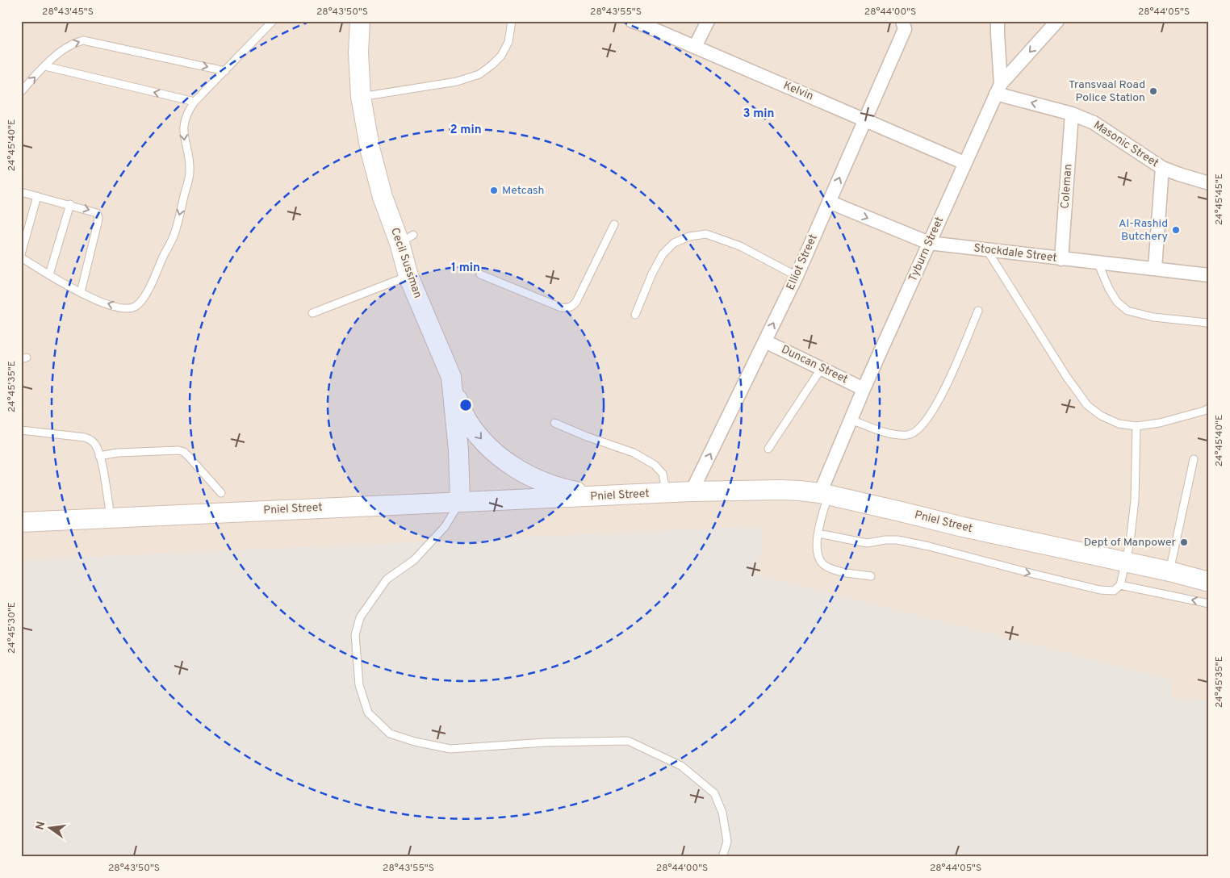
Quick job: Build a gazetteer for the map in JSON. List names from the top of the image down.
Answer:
{
  "streets": {
    "main road": ["Cecil Sussman", "Pniel Street"],
    "street": [
      "Kelvin",
      "Masonic Street",
      "Coleman",
      "Tyburn Street",
      "Stockdale Street",
      "Elliot Street",
      "Duncan Street"
    ]
  },
  "crossings": [
    ["Kelvin", "Tyburn Street"],
    ["Kelvin", "Elliot Street"],
    ["Masonic Street", "Coleman"],
    ["Masonic Street", "Tyburn Street"],
    ["Coleman", "Stockdale Street"],
    ["Tyburn Street", "Stockdale Street"],
    ["Tyburn Street", "Duncan Street"],
    ["Tyburn Street", "Pniel Street"],
    ["Stockdale Street", "Elliot Street"],
    ["Elliot Street", "Duncan Street"],
    ["Elliot Street", "Pniel Street"],
    ["Cecil Sussman", "Pniel Street"]
  ],
  "one_way": ["Elliot Street"],
  "places": [
    "Transvaal Road Police Station",
    "Metcash",
    "Al-Rashid Butchery",
    "Dept of Manpower"
  ],
  "north": "left",
  "coordinates": [
    "28°43'45\"S",
    "28°43'50\"S",
    "28°43'55\"S",
    "28°44'00\"S",
    "28°44'05\"S",
    "24°45'40\"E",
    "24°45'45\"E",
    "24°45'35\"E",
    "24°45'30\"E"
  ],
  "rings": ["3 min", "2 min", "1 min"]
}
